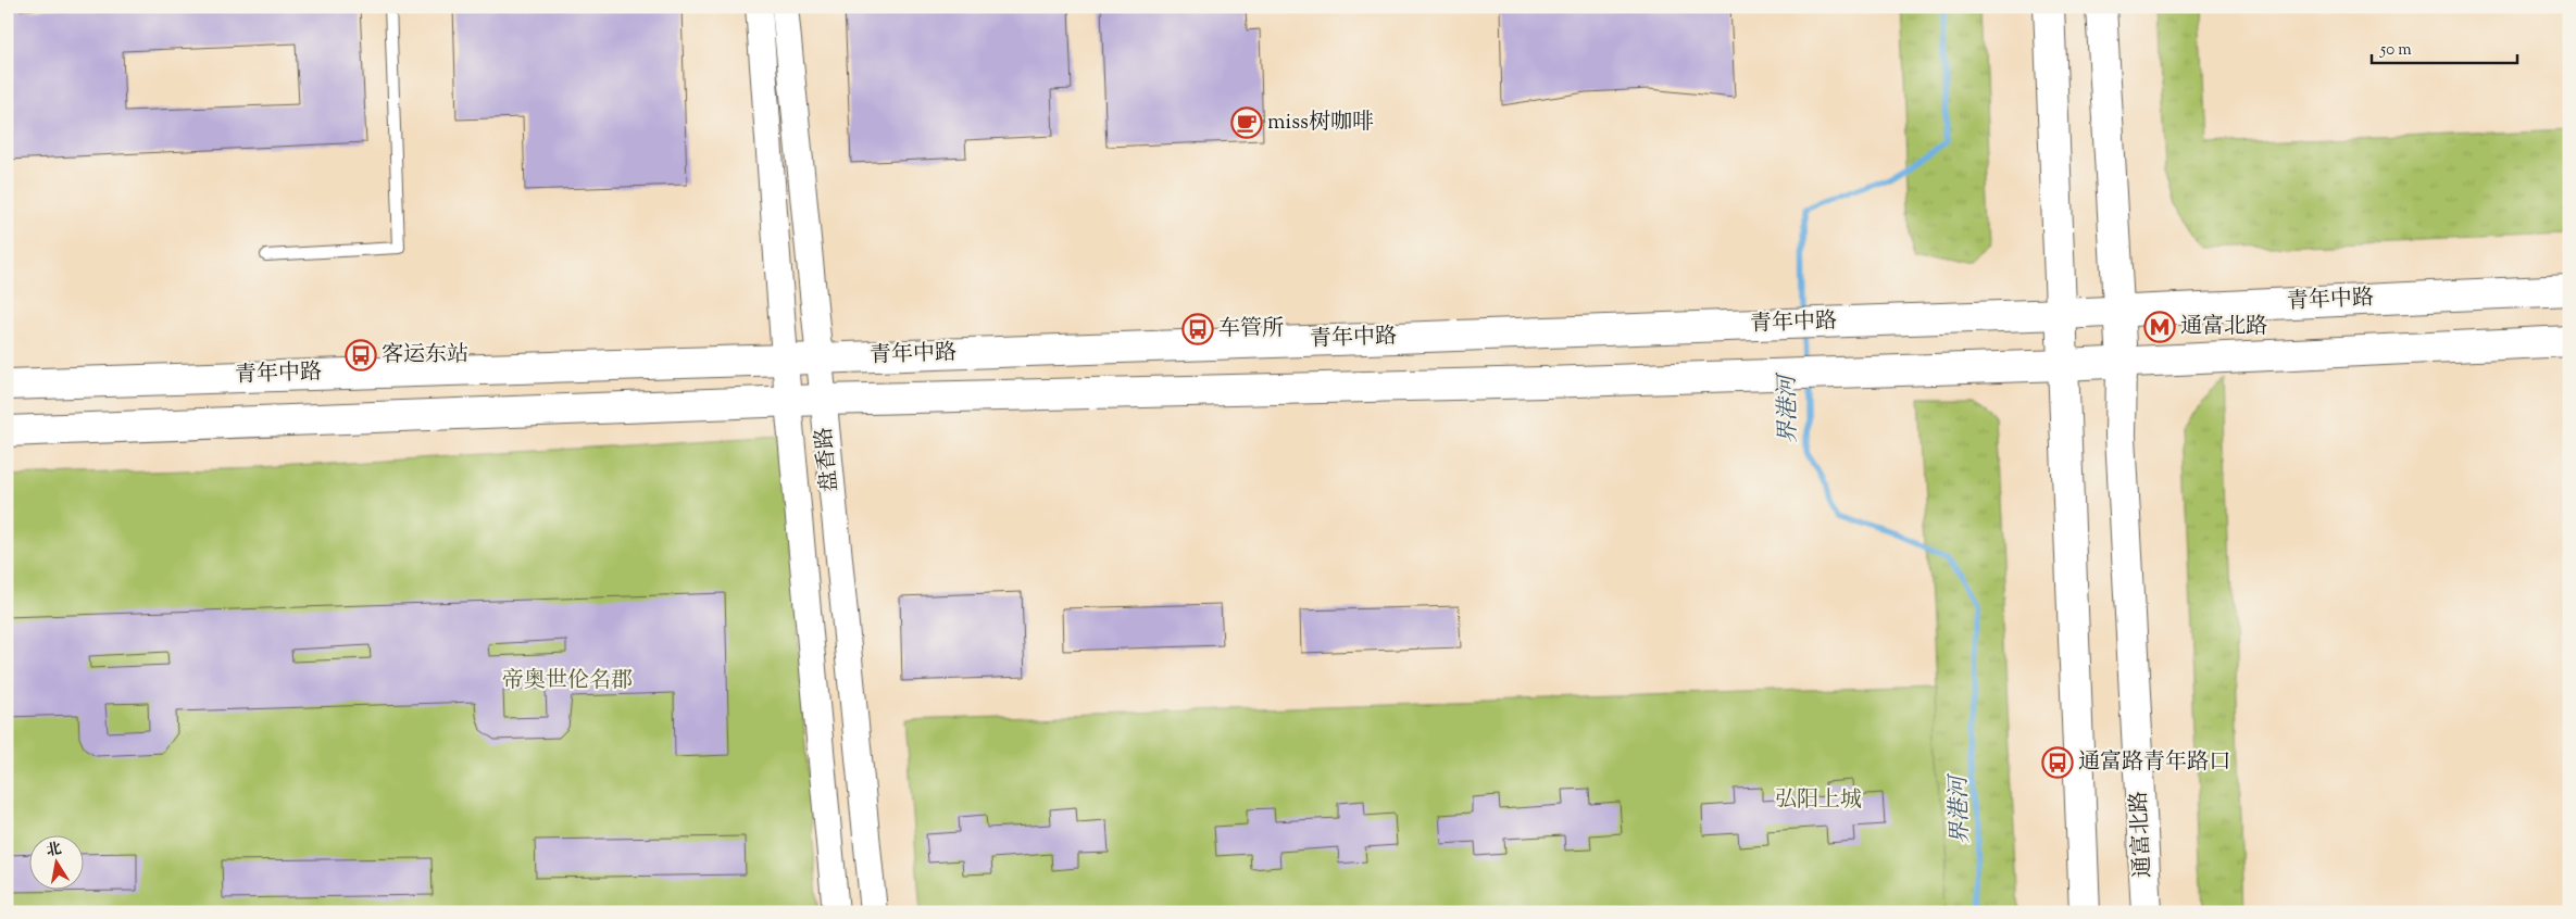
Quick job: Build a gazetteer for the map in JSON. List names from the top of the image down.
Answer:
{
  "streets": {
    "main road": ["青年中路", "通富北路"],
    "street": ["盘香路"]
  },
  "crossings": [
    ["青年中路", "盘香路"],
    ["青年中路", "通富北路"]
  ],
  "water": ["界港河"],
  "parks": ["帝奥世伦名郡", "弘阳上城"],
  "places": {
    "cafe": ["miss树咖啡"],
    "metro station": ["通富北路"],
    "bus stop": ["车管所", "客运东站", "通富路青年路口"]
  },
  "scale_bar": "50 m",
  "north": "top"
}
